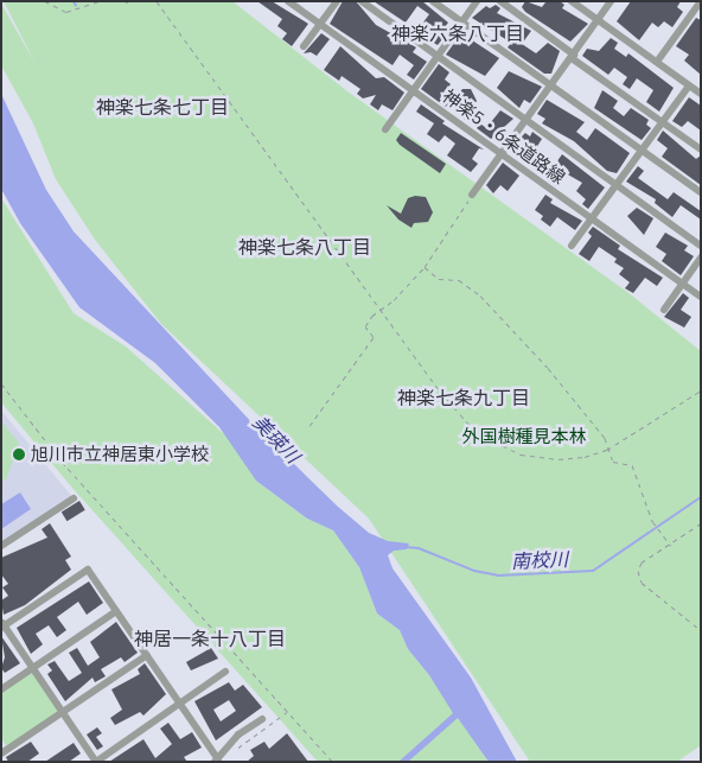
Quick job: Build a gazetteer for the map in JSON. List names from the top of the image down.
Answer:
{
  "streets": {
    "street": ["神楽5・6条道路線"]
  },
  "districts": [
    "神楽六条八丁目",
    "神楽七条七丁目",
    "神楽七条八丁目",
    "神楽七条九丁目",
    "神居一条十八丁目"
  ],
  "water": ["美瑛川", "南校川"],
  "parks": ["外国樹種見本林"],
  "places": ["旭川市立神居東小学校"]
}
